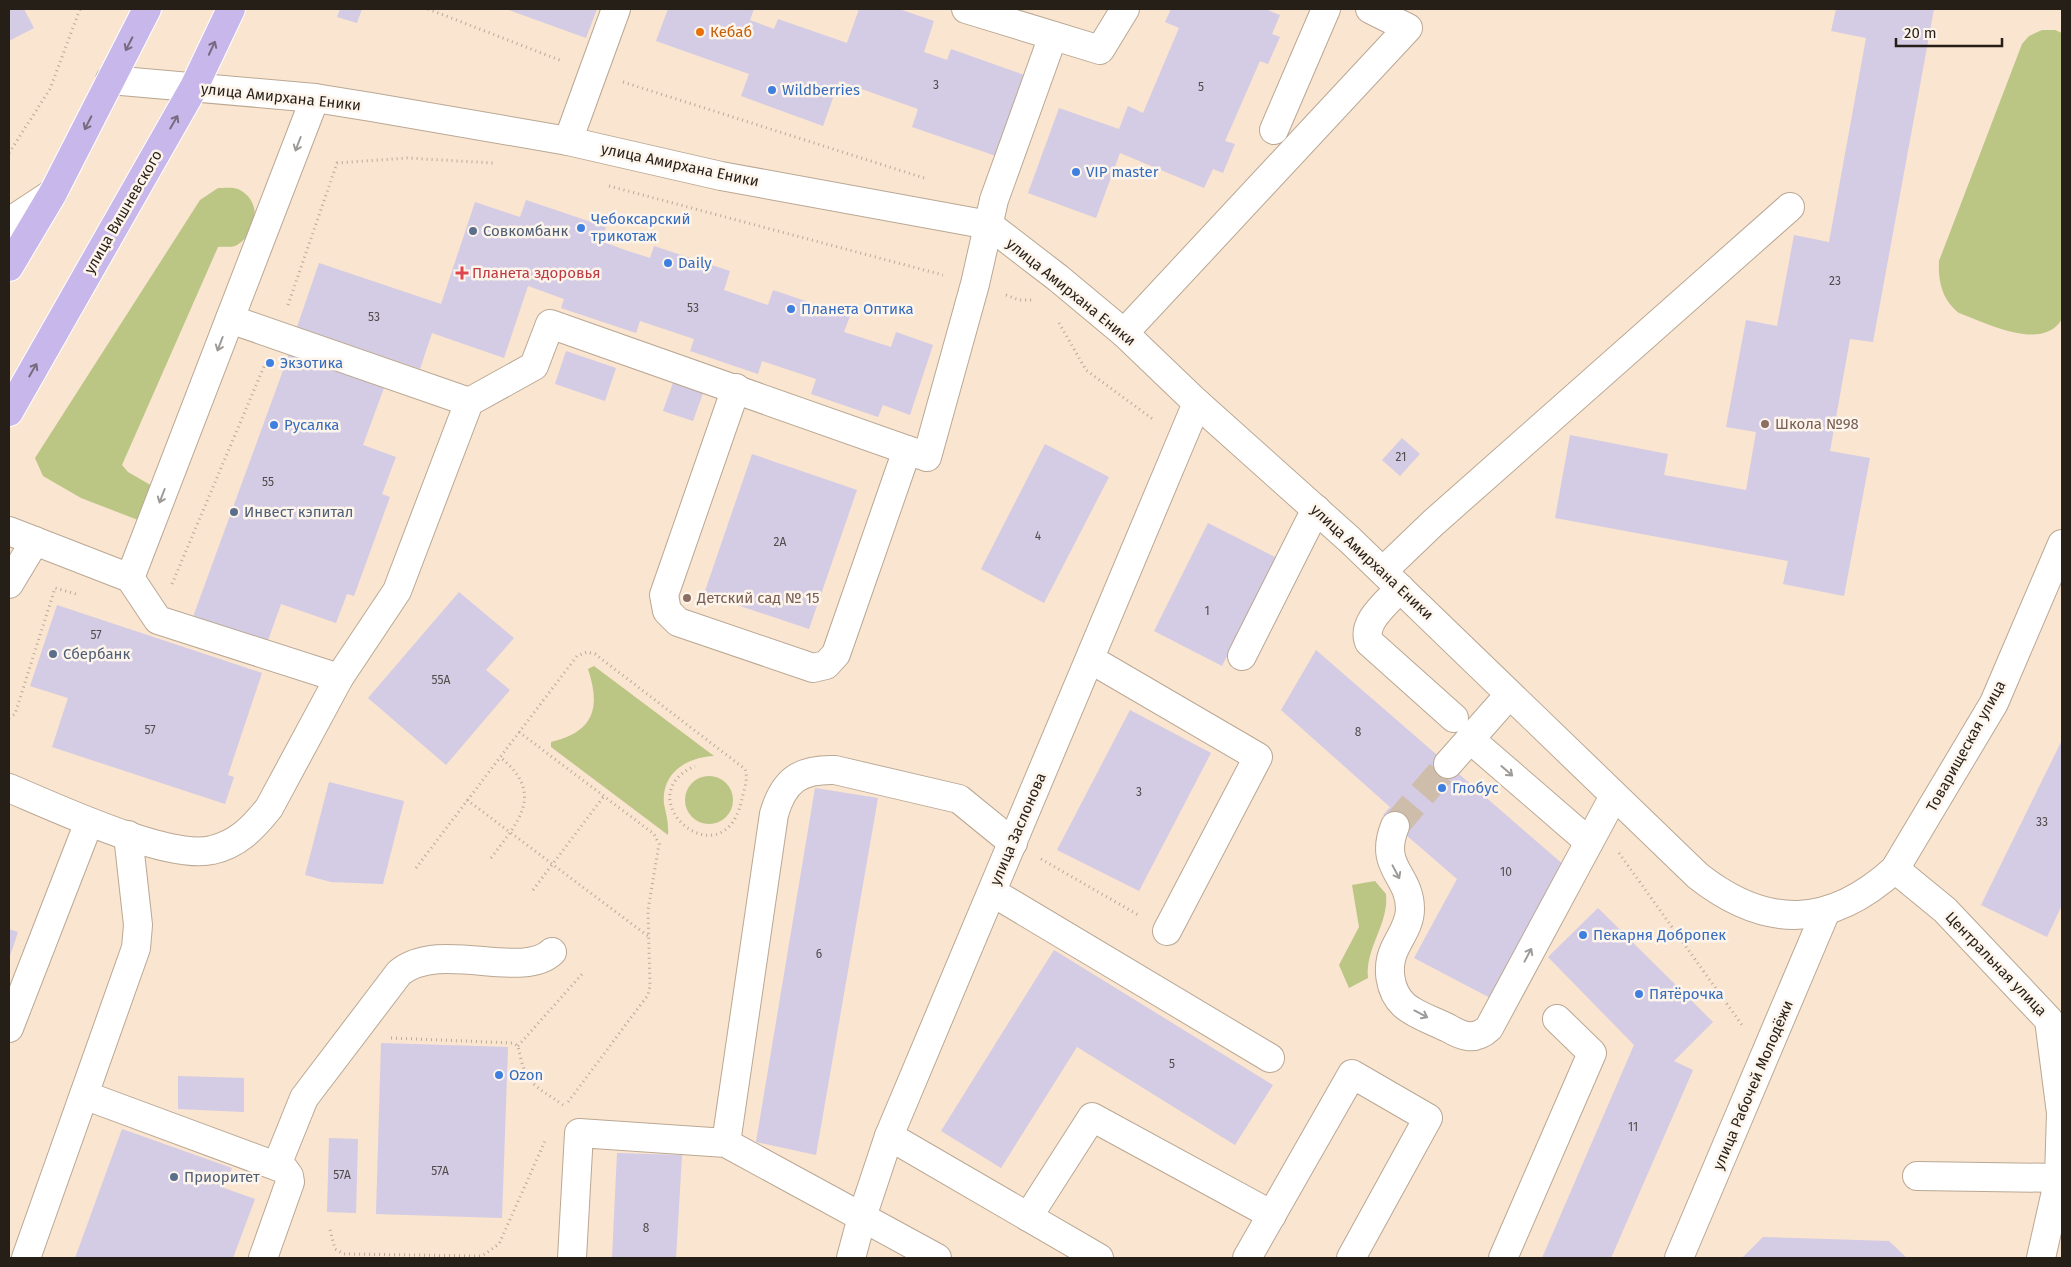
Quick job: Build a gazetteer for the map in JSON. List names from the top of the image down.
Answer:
{
  "streets": {
    "main road": ["улица Вишневского"],
    "street": [
      "улица Амирхана Еники",
      "Товарищеская улица",
      "улица Заслонова",
      "Центральная улица",
      "улица Рабочей Молодёжи"
    ]
  },
  "crossings": [
    ["улица Амирхана Еники", "улица Вишневского"],
    ["улица Амирхана Еники", "Товарищеская улица"],
    ["улица Амирхана Еники", "улица Заслонова"],
    ["улица Амирхана Еники", "улица Рабочей Молодёжи"],
    ["Товарищеская улица", "Центральная улица"],
    ["Товарищеская улица", "улица Рабочей Молодёжи"]
  ],
  "places": {
    "other": [
      "Кебаб",
      "Wildberries",
      "VIP master",
      "Чебоксарский трикотаж",
      "Совкомбанк",
      "Daily",
      "Планета Оптика",
      "Экзотика",
      "Школа №98",
      "Русалка",
      "Инвест кэпитал",
      "Детский сад № 15",
      "Сбербанк",
      "Глобус",
      "Пекарня Добропек",
      "Пятёрочка",
      "Ozon",
      "Приоритет"
    ],
    "health": ["Планета здоровья"]
  },
  "house_numbers": [
    "3",
    "5",
    "23",
    "53",
    "53",
    "21",
    "55",
    "4",
    "2А",
    "1",
    "57",
    "55А",
    "57",
    "8",
    "3",
    "33",
    "10",
    "6",
    "5",
    "11",
    "57А",
    "57А",
    "8"
  ],
  "scale_bar": "20 m"
}
